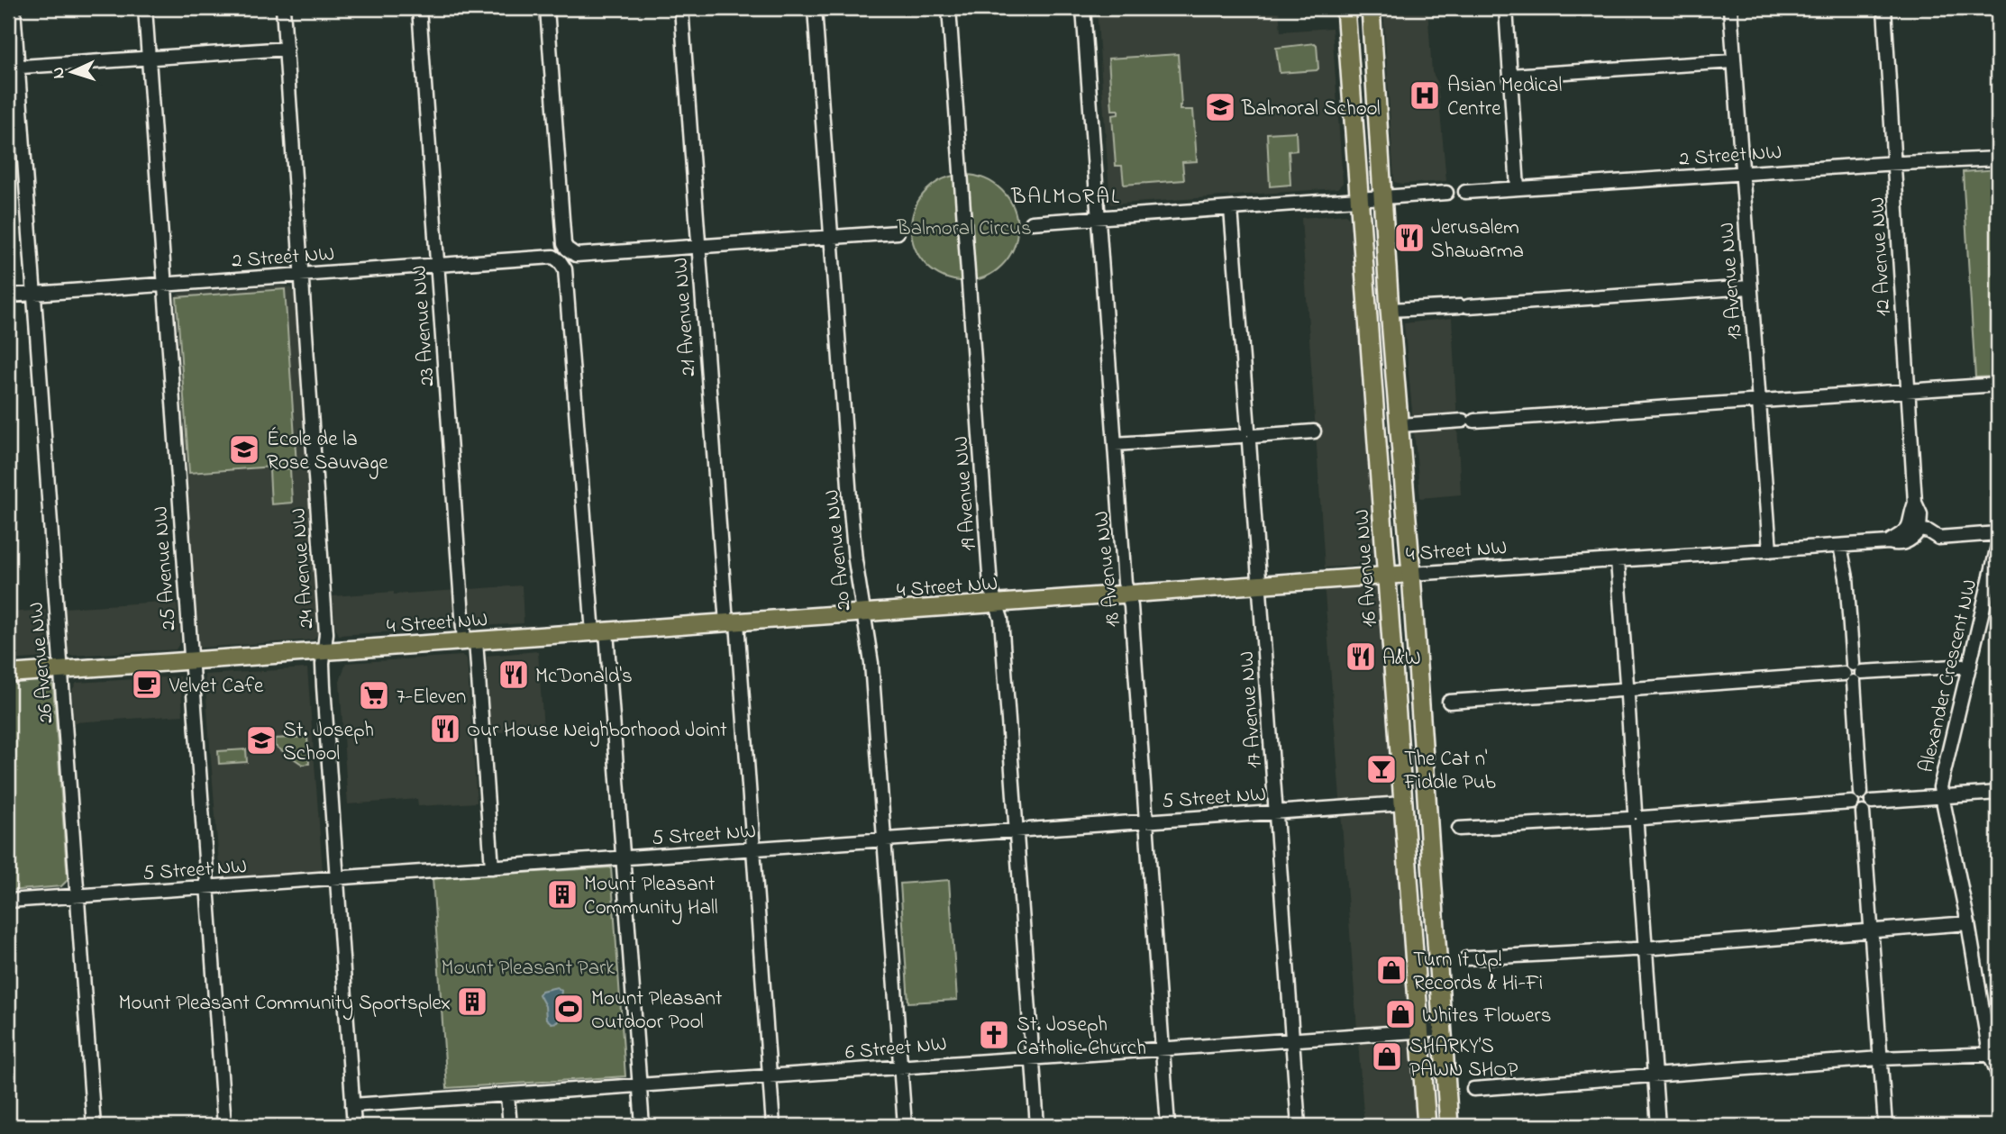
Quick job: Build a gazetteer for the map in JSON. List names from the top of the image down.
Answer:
{
  "streets": {
    "highway": ["16 Avenue NW"],
    "main road": ["4 Street NW"],
    "street": [
      "2 Street NW",
      "12 Avenue NW",
      "13 Avenue NW",
      "21 Avenue NW",
      "23 Avenue NW",
      "19 Avenue NW",
      "20 Avenue NW",
      "25 Avenue NW",
      "24 Avenue NW",
      "18 Avenue NW",
      "26 Avenue NW",
      "Alexander Crescent NW",
      "17 Avenue NW",
      "5 Street NW",
      "6 Street NW"
    ]
  },
  "crossings": [
    ["2 Street NW", "12 Avenue NW"],
    ["2 Street NW", "13 Avenue NW"],
    ["2 Street NW", "21 Avenue NW"],
    ["2 Street NW", "23 Avenue NW"],
    ["2 Street NW", "20 Avenue NW"],
    ["2 Street NW", "25 Avenue NW"],
    ["2 Street NW", "24 Avenue NW"],
    ["2 Street NW", "26 Avenue NW"],
    ["12 Avenue NW", "4 Street NW"],
    ["13 Avenue NW", "4 Street NW"],
    ["21 Avenue NW", "4 Street NW"],
    ["21 Avenue NW", "5 Street NW"],
    ["21 Avenue NW", "6 Street NW"],
    ["23 Avenue NW", "4 Street NW"],
    ["23 Avenue NW", "5 Street NW"],
    ["19 Avenue NW", "4 Street NW"],
    ["19 Avenue NW", "5 Street NW"],
    ["19 Avenue NW", "6 Street NW"],
    ["4 Street NW", "20 Avenue NW"],
    ["4 Street NW", "25 Avenue NW"],
    ["4 Street NW", "24 Avenue NW"],
    ["4 Street NW", "16 Avenue NW"],
    ["4 Street NW", "18 Avenue NW"],
    ["4 Street NW", "26 Avenue NW"],
    ["4 Street NW", "17 Avenue NW"],
    ["20 Avenue NW", "5 Street NW"],
    ["20 Avenue NW", "6 Street NW"],
    ["25 Avenue NW", "5 Street NW"],
    ["24 Avenue NW", "5 Street NW"],
    ["24 Avenue NW", "6 Street NW"],
    ["16 Avenue NW", "5 Street NW"],
    ["16 Avenue NW", "6 Street NW"],
    ["18 Avenue NW", "5 Street NW"],
    ["18 Avenue NW", "6 Street NW"],
    ["26 Avenue NW", "5 Street NW"],
    ["17 Avenue NW", "5 Street NW"],
    ["17 Avenue NW", "6 Street NW"]
  ],
  "districts": ["BALMORAL"],
  "parks": ["Balmoral Circus", "Mount Pleasant Park"],
  "places": {
    "hospital": ["Asian Medical Centre"],
    "school or university": ["Balmoral School", "École de la Rose Sauvage", "St. Joseph School"],
    "restaurant": [
      "Jerusalem Shawarma",
      "A&W",
      "McDonald's",
      "Our House Neighborhood Joint"
    ],
    "cafe": ["Velvet Cafe"],
    "supermarket": ["7-Eleven"],
    "bar": ["The Cat n' Fiddle Pub"],
    "building": ["Mount Pleasant Community Hall", "Mount Pleasant Community Sportsplex"],
    "shop": ["Turn It Up! Records & Hi-Fi", "Whites Flowers", "SHARKY’S PAWN SHOP"],
    "sports": ["Mount Pleasant Outdoor Pool"],
    "church": ["St. Joseph Catholic Church"]
  },
  "north": "left"
}
